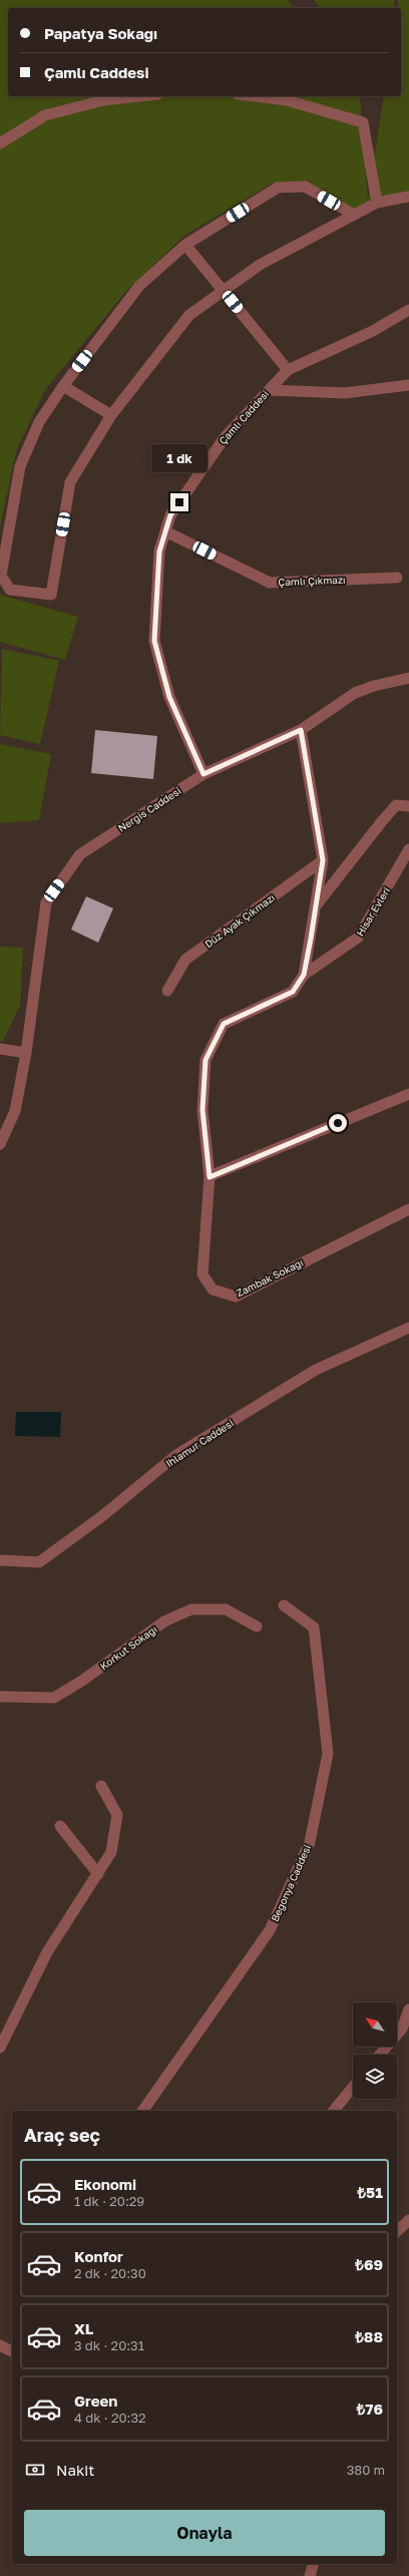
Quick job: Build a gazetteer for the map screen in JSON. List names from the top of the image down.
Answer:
{
  "streets": {
    "street": [
      "Çamlı Caddesi",
      "Çamlı Çıkmazı",
      "Nergis Caddesi",
      "Hisar Evleri",
      "Düz Ayak Çıkmazı",
      "Zambak Sokağı",
      "Ihlamur Caddesi",
      "Korkut Sokağı",
      "Begonya Caddesi"
    ]
  },
  "crossings": [
    ["Çamlı Caddesi", "Çamlı Çıkmazı"],
    ["Çamlı Caddesi", "Nergis Caddesi"],
    ["Hisar Evleri", "Zambak Sokağı"]
  ],
  "north": "top left",
  "page": {
    "banner": ["Papatya Sokağı", "Çamlı Caddesi"],
    "bubble": "1 dk",
    "heading": "Araç seç",
    "list": [
      {
        "name": "Ekonomi",
        "note": "1 dk · 20:29",
        "value": "₺51"
      },
      {
        "name": "Konfor",
        "note": "2 dk · 20:30",
        "value": "₺69"
      },
      {
        "name": "XL",
        "note": "3 dk · 20:31",
        "value": "₺88"
      },
      {
        "name": "Green",
        "note": "4 dk · 20:32",
        "value": "₺76"
      }
    ],
    "pay": ["Nakit", "380 m"],
    "buttons": "Onayla"
  }
}
